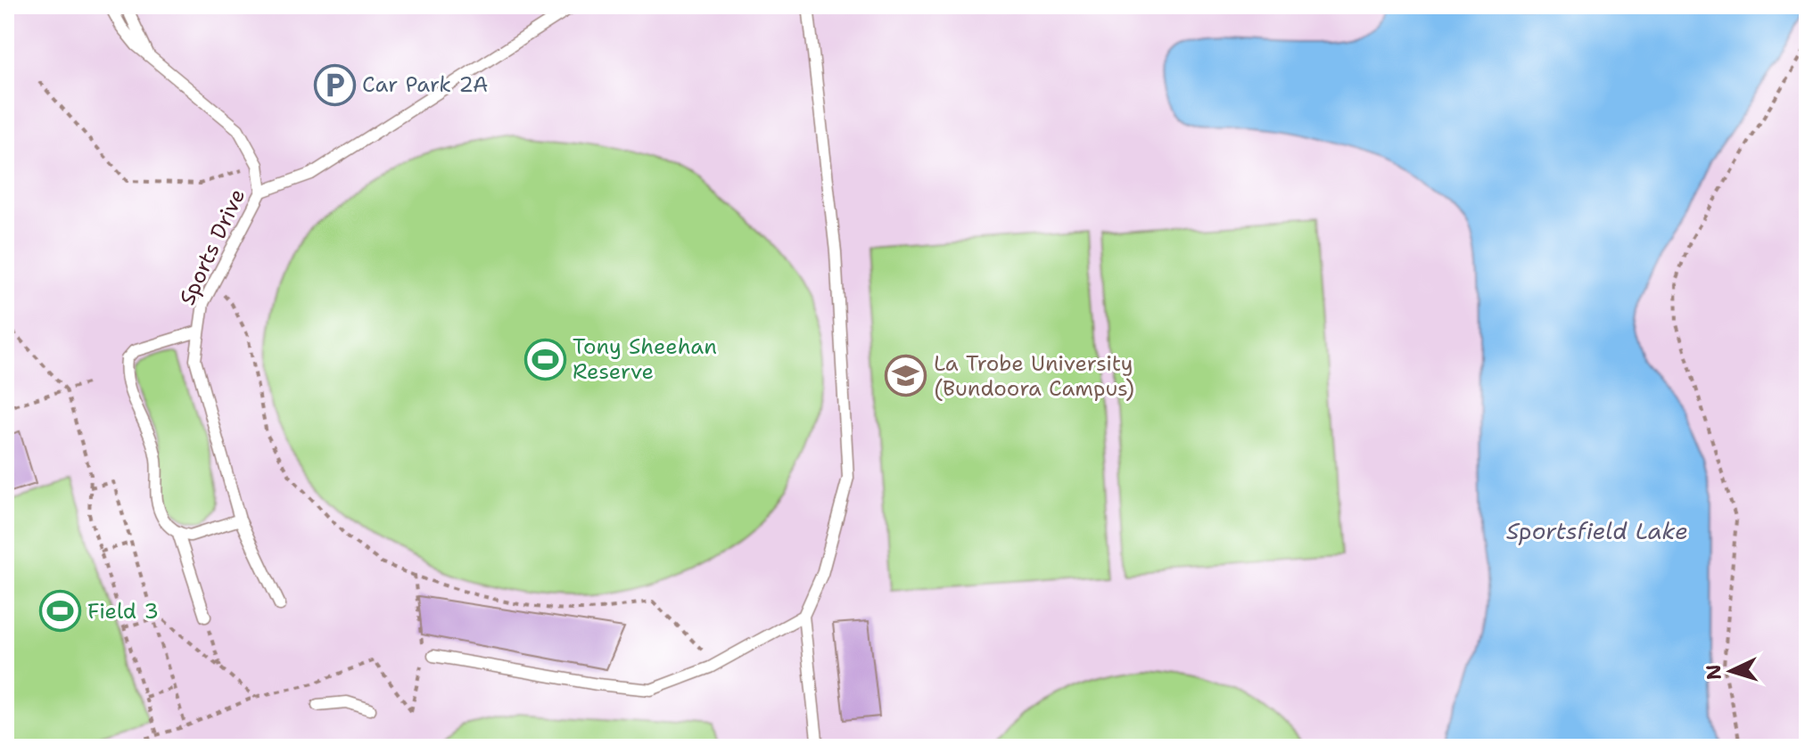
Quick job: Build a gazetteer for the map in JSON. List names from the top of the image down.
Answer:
{
  "streets": {
    "lane": ["Sports Drive"]
  },
  "water": ["Sportsfield Lake"],
  "places": {
    "parking": ["Car Park 2A"],
    "sports": ["Tony Sheehan Reserve", "Field 3"],
    "school or university": ["La Trobe University (Bundoora Campus)"]
  },
  "north": "left"
}
